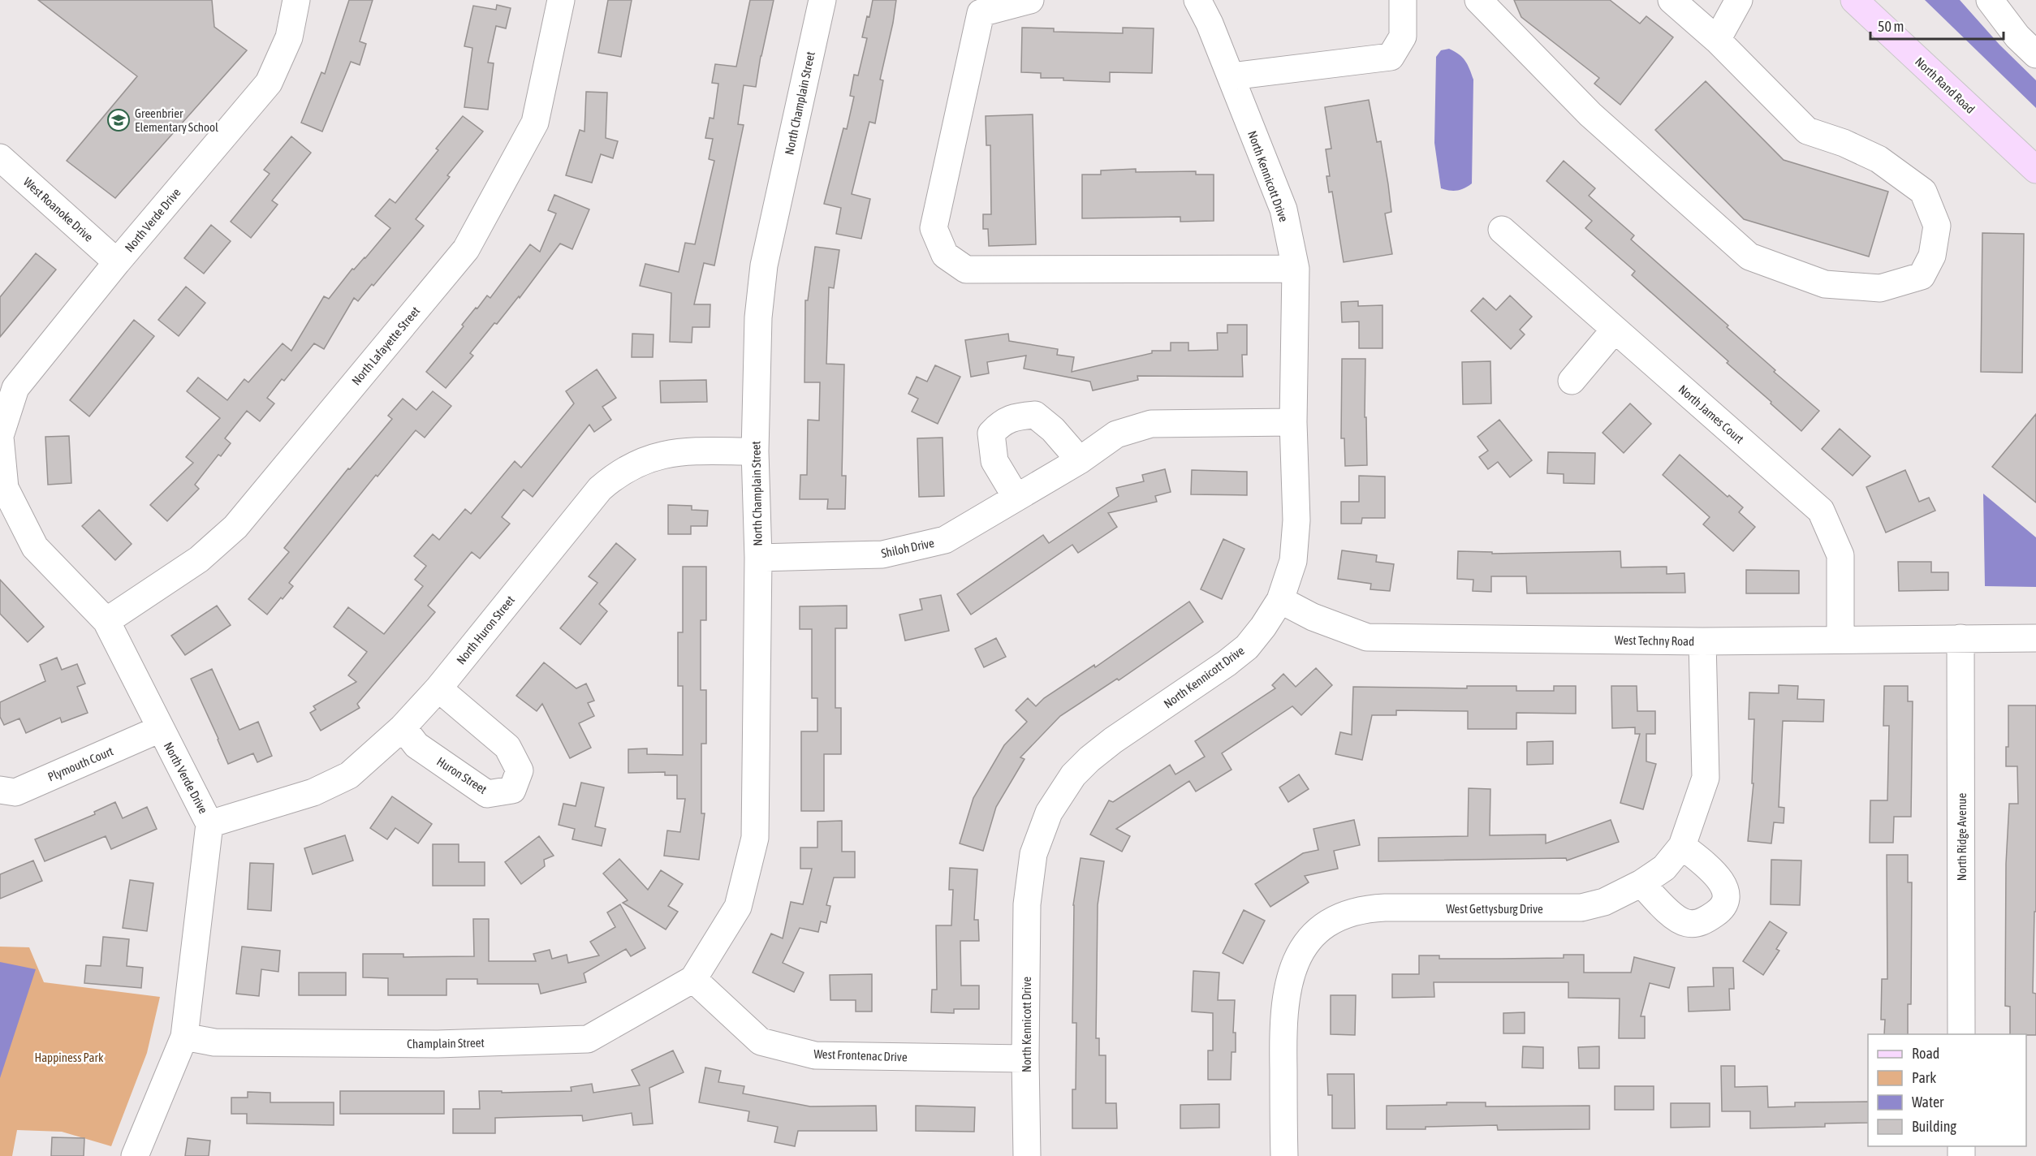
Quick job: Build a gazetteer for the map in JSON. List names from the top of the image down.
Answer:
{
  "streets": {
    "main road": ["North Rand Road"],
    "street": [
      "North Champlain Street",
      "North Kennicott Drive",
      "West Roanoke Drive",
      "North Verde Drive",
      "North Lafayette Street",
      "North James Court",
      "Shiloh Drive",
      "North Huron Street",
      "West Techny Road",
      "Plymouth Court",
      "Huron Street",
      "North Ridge Avenue",
      "West Gettysburg Drive",
      "Champlain Street",
      "West Frontenac Drive"
    ]
  },
  "crossings": [
    ["North Champlain Street", "Shiloh Drive"],
    ["North Champlain Street", "North Huron Street"],
    ["North Champlain Street", "Champlain Street"],
    ["North Champlain Street", "West Frontenac Drive"],
    ["North Kennicott Drive", "Shiloh Drive"],
    ["North Kennicott Drive", "West Techny Road"],
    ["North Kennicott Drive", "West Frontenac Drive"],
    ["West Roanoke Drive", "North Verde Drive"],
    ["North Verde Drive", "North Lafayette Street"],
    ["North Verde Drive", "North Huron Street"],
    ["North Verde Drive", "Plymouth Court"],
    ["North Verde Drive", "Champlain Street"],
    ["North James Court", "West Techny Road"],
    ["North Huron Street", "Huron Street"],
    ["West Techny Road", "North Ridge Avenue"],
    ["West Techny Road", "West Gettysburg Drive"],
    ["Champlain Street", "West Frontenac Drive"]
  ],
  "parks": ["Happiness Park"],
  "places": {
    "school or university": ["Greenbrier Elementary School"]
  },
  "legend": [
    "Road",
    "Park",
    "Water",
    "Building"
  ],
  "scale_bar": "50 m"
}
